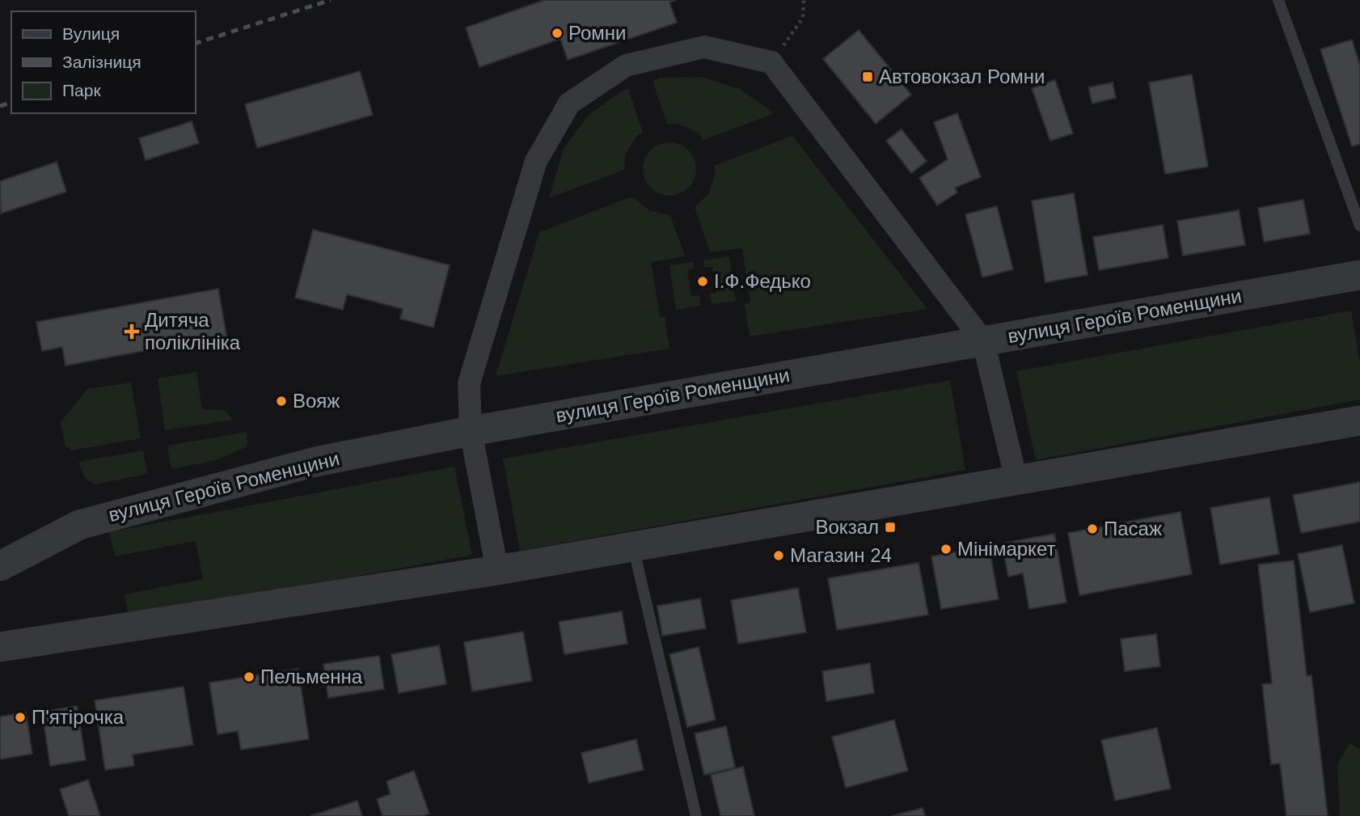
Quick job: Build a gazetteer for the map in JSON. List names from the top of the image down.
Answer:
{
  "streets": {
    "street": ["вулиця Героїв Роменщини"]
  },
  "places": {
    "other": [
      "Ромни",
      "І.Ф.Федько",
      "Вояж",
      "Пасаж",
      "Мінімаркет",
      "Магазин 24",
      "Пельменна",
      "П'ятірочка"
    ],
    "transit": ["Автовокзал Ромни", "Вокзал"],
    "health": ["Дитяча поліклініка"]
  },
  "legend": ["Вулиця", "Залізниця", "Парк"]
}
